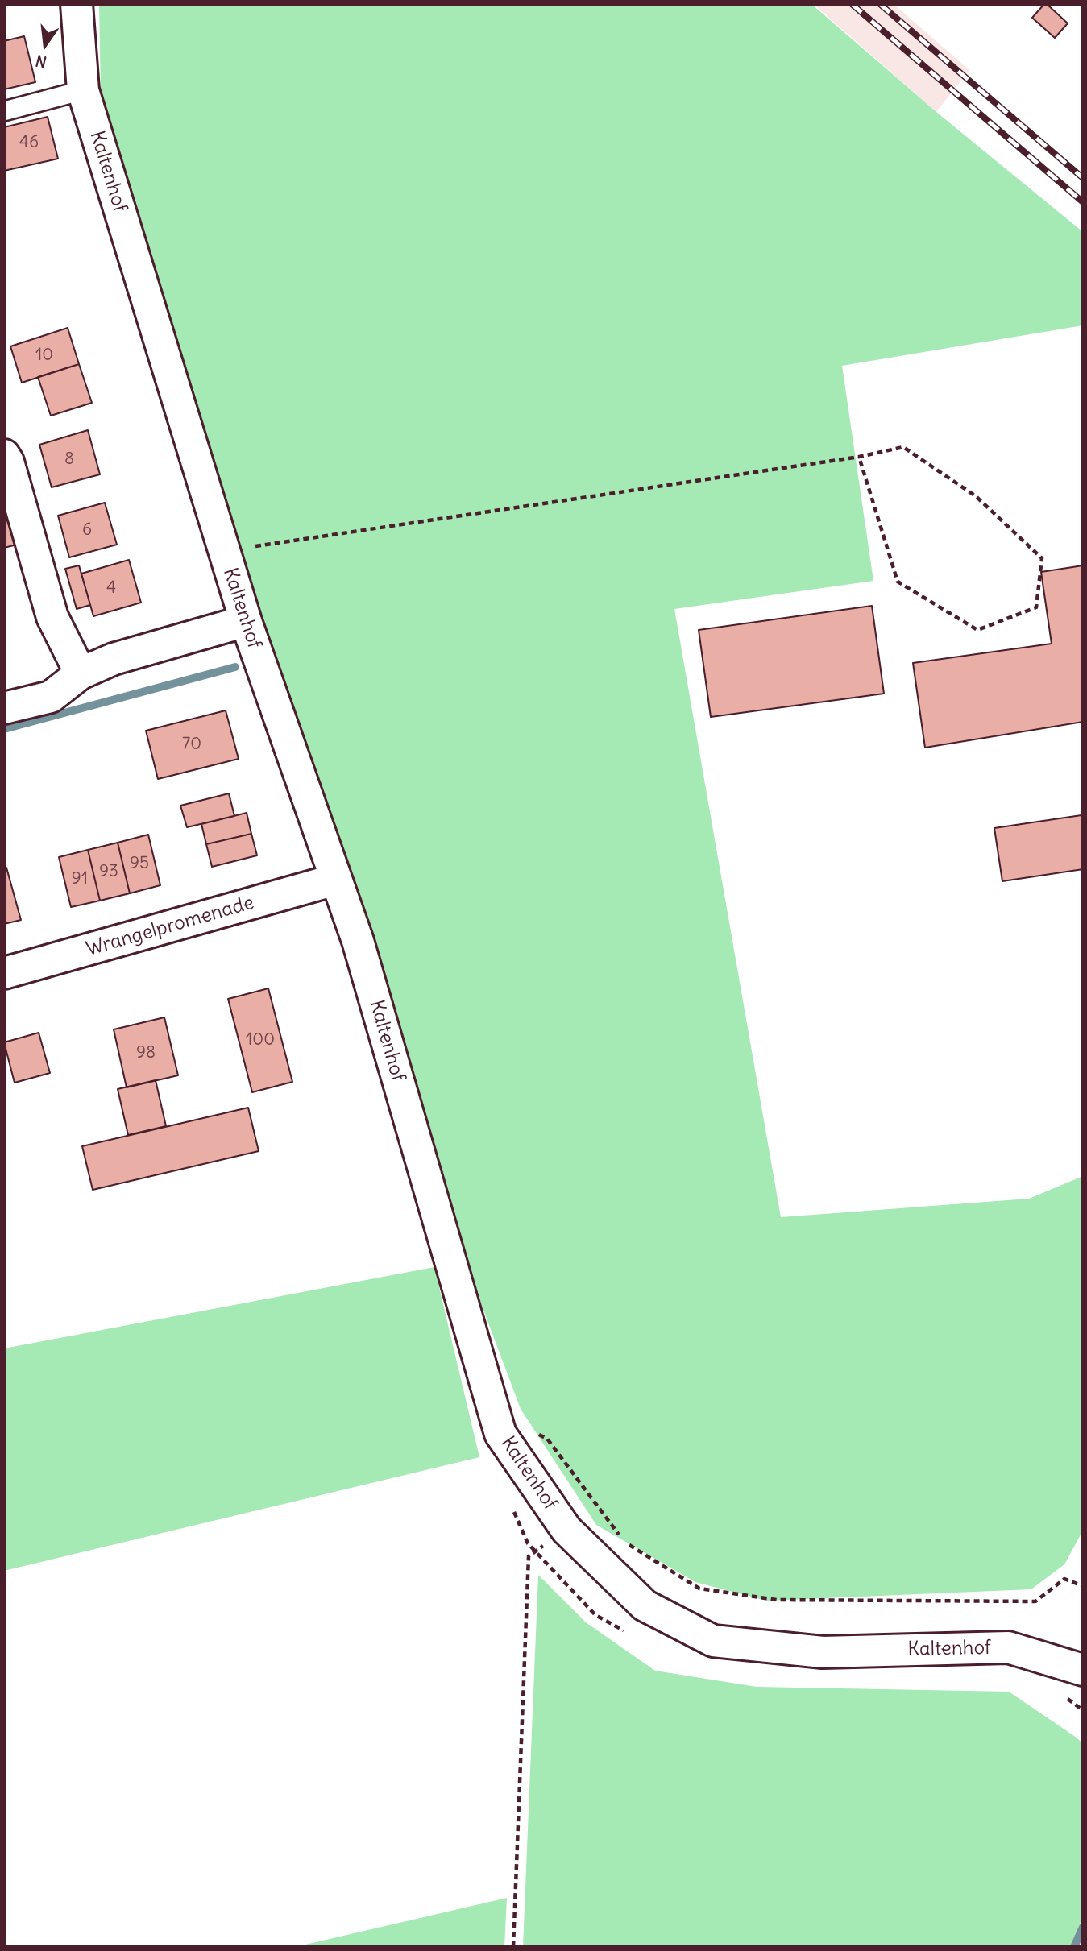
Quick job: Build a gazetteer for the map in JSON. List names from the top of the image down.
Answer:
{
  "streets": {
    "street": ["Kaltenhof", "Wrangelpromenade"]
  },
  "crossings": [
    ["Kaltenhof", "Wrangelpromenade"]
  ],
  "house_numbers": [
    "46",
    "10",
    "8",
    "6",
    "4",
    "70",
    "95",
    "93",
    "91",
    "100",
    "98"
  ],
  "north": "bottom"
}
